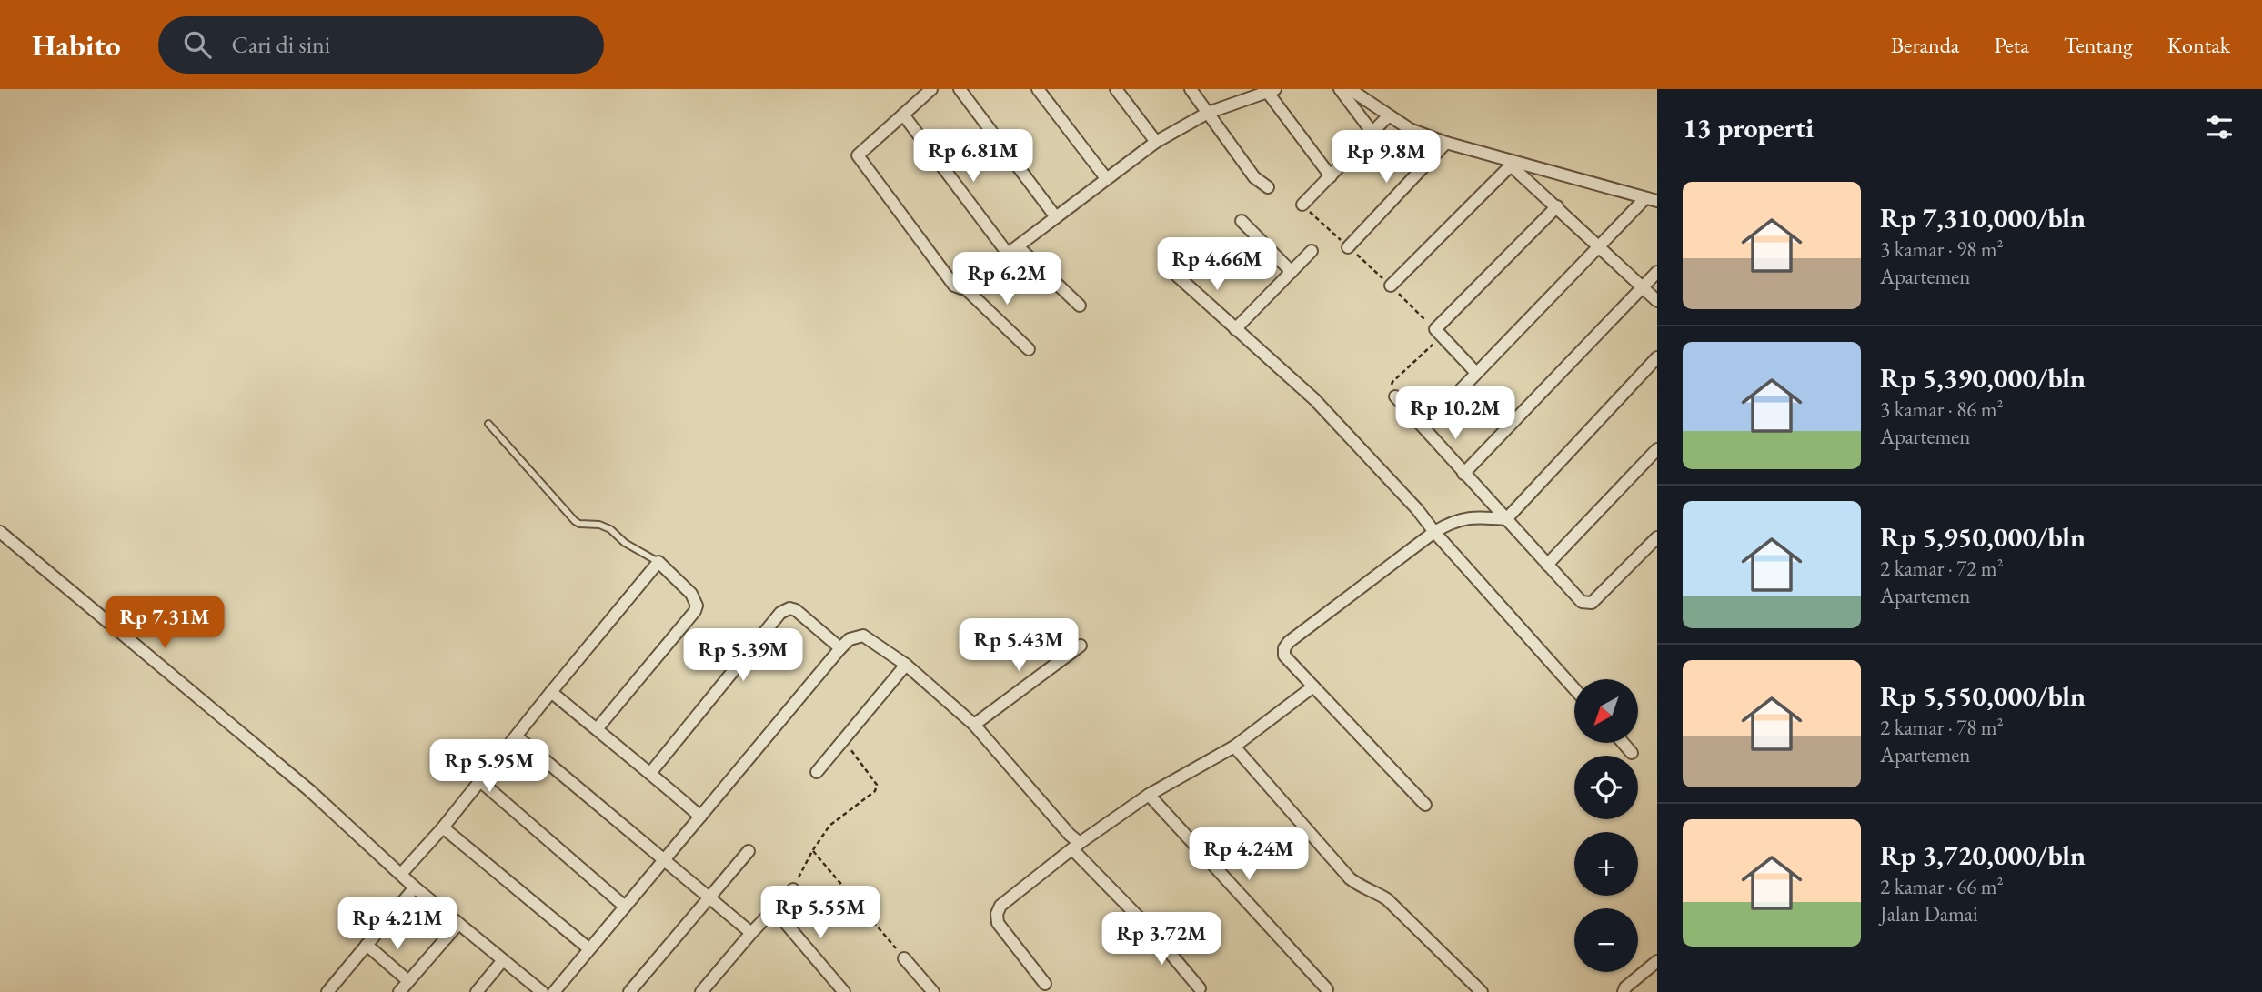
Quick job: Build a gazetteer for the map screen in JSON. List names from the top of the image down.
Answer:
{
  "north": "bottom left",
  "page": {
    "header": "Habito",
    "search": "Cari di sini",
    "nav": [
      "Beranda",
      "Peta",
      "Tentang",
      "Kontak"
    ],
    "heading": "13 properti",
    "price": [
      "Rp 6.81M",
      "Rp 9.8M",
      "Rp 4.66M",
      "Rp 6.2M",
      "Rp 10.2M",
      "Rp 7.31M",
      "Rp 5.43M",
      "Rp 5.39M",
      "Rp 5.95M",
      "Rp 4.24M",
      "Rp 5.55M",
      "Rp 4.21M",
      "Rp 3.72M"
    ],
    "list": [
      {
        "name": "Rp 7,310,000/bln",
        "note": "3 kamar · 98 m² · Apartemen"
      },
      {
        "name": "Rp 5,390,000/bln",
        "note": "3 kamar · 86 m² · Apartemen"
      },
      {
        "name": "Rp 5,950,000/bln",
        "note": "2 kamar · 72 m² · Apartemen"
      },
      {
        "name": "Rp 5,550,000/bln",
        "note": "2 kamar · 78 m² · Apartemen"
      },
      {
        "name": "Rp 3,720,000/bln",
        "note": "2 kamar · 66 m² · Jalan Damai"
      }
    ],
    "map_buttons": ["+", "−"]
  }
}
